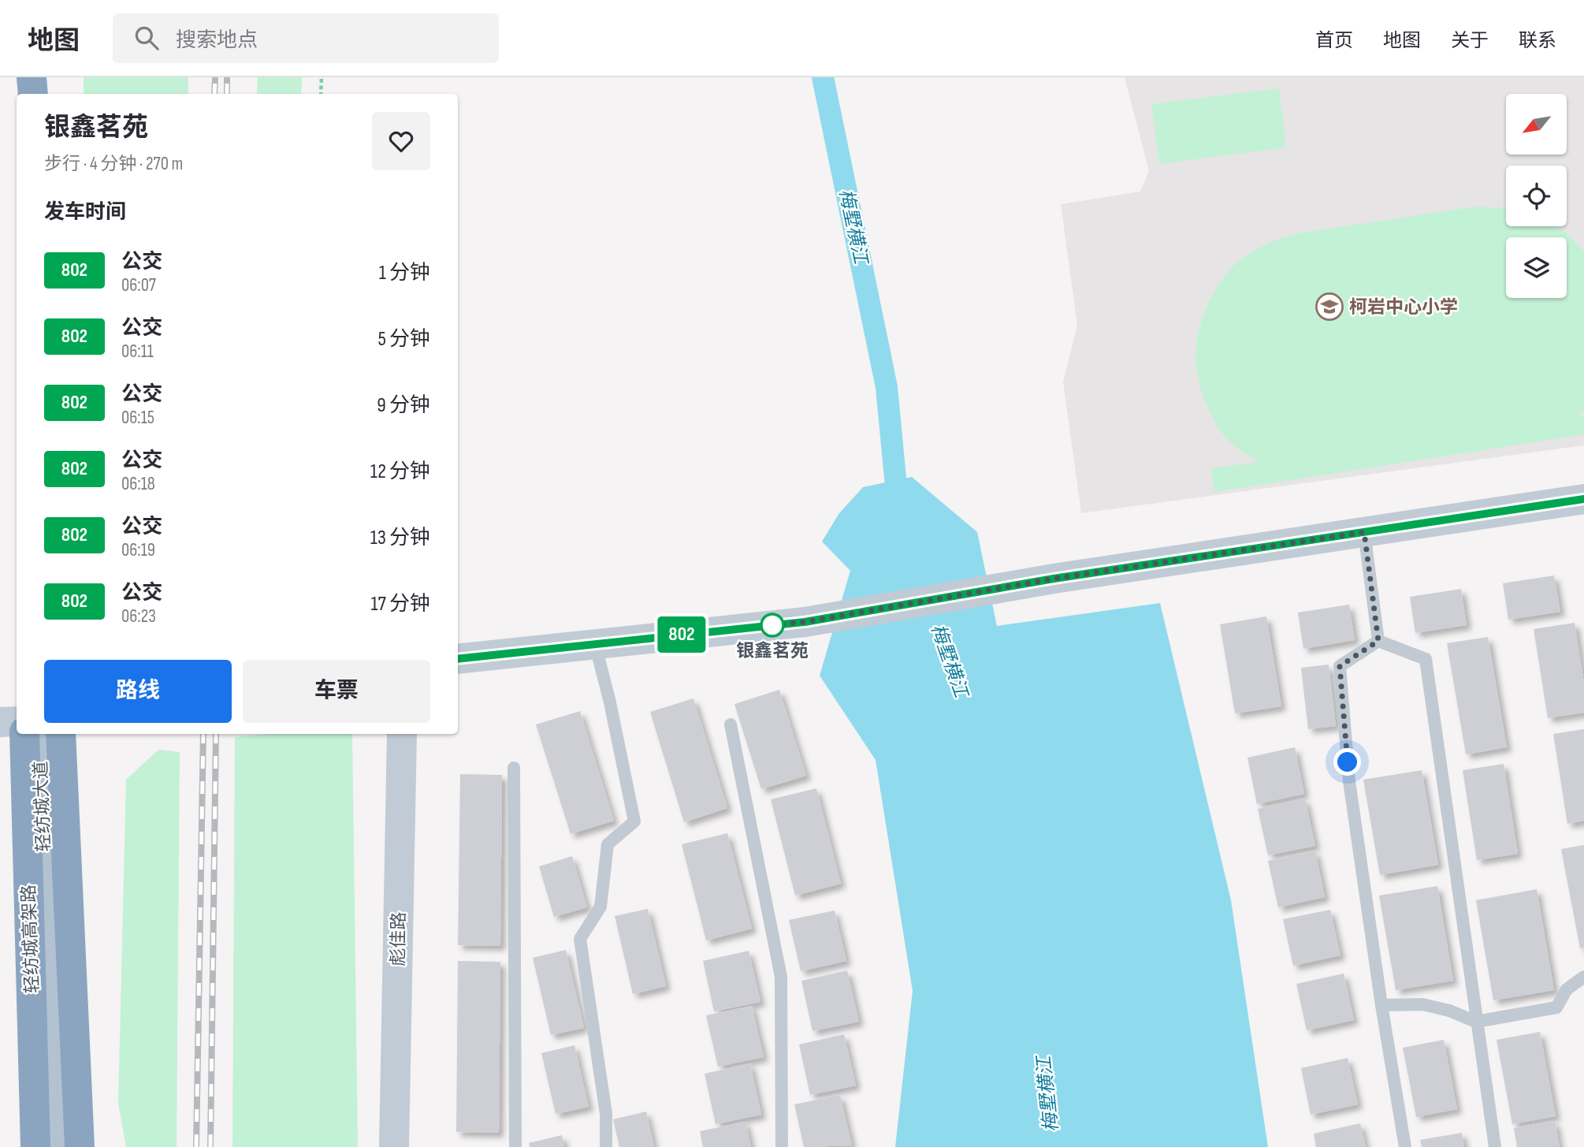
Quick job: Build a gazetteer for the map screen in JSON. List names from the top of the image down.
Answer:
{
  "streets": {
    "highway": ["轻纺城高架路"],
    "main road": ["轻纺城大道"],
    "street": ["彪佳路"]
  },
  "water": ["梅墅横江"],
  "places": {
    "school or university": ["柯岩中心小学"],
    "other": ["银鑫茗苑"]
  },
  "lines": ["bus line 802"],
  "north": "bottom left",
  "page": {
    "header": "地图",
    "search": "搜索地点",
    "nav": [
      "首页",
      "地图",
      "关于",
      "联系"
    ],
    "on_map": "802",
    "heading": [
      ["银鑫茗苑", "步行 · 4 分钟 · 270 m"],
      "发车时间"
    ],
    "list": [
      {
        "mark": "802",
        "name": "公交",
        "note": "06:07",
        "value": "1 分钟"
      },
      {
        "mark": "802",
        "name": "公交",
        "note": "06:11",
        "value": "5 分钟"
      },
      {
        "mark": "802",
        "name": "公交",
        "note": "06:15",
        "value": "9 分钟"
      },
      {
        "mark": "802",
        "name": "公交",
        "note": "06:18",
        "value": "12 分钟"
      },
      {
        "mark": "802",
        "name": "公交",
        "note": "06:19",
        "value": "13 分钟"
      },
      {
        "mark": "802",
        "name": "公交",
        "note": "06:23",
        "value": "17 分钟"
      }
    ],
    "buttons": ["路线", "车票"]
  }
}
